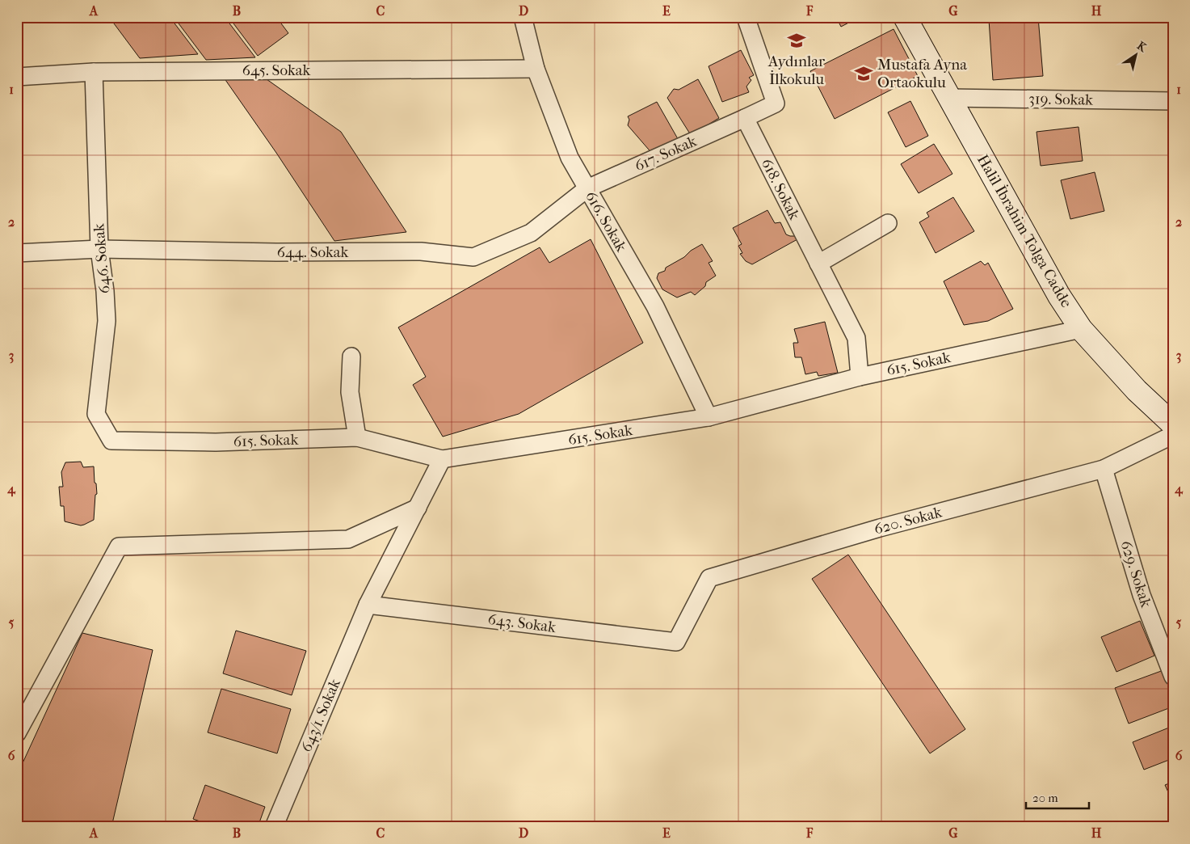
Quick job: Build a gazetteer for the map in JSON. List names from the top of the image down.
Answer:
{
  "streets": {
    "street": [
      "645. Sokak",
      "319. Sokak",
      "617. Sokak",
      "618. Sokak",
      "616. Sokak",
      "Halil İbrahim Tolga Cadde",
      "644. Sokak",
      "646. Sokak",
      "615. Sokak",
      "620. Sokak",
      "629. Sokak",
      "643. Sokak",
      "643/1. Sokak"
    ]
  },
  "crossings": [
    ["645. Sokak", "616. Sokak"],
    ["645. Sokak", "646. Sokak"],
    ["319. Sokak", "Halil İbrahim Tolga Cadde"],
    ["617. Sokak", "618. Sokak"],
    ["617. Sokak", "616. Sokak"],
    ["617. Sokak", "644. Sokak"],
    ["618. Sokak", "615. Sokak"],
    ["616. Sokak", "644. Sokak"],
    ["616. Sokak", "615. Sokak"],
    ["Halil İbrahim Tolga Cadde", "615. Sokak"],
    ["644. Sokak", "646. Sokak"],
    ["646. Sokak", "615. Sokak"],
    ["615. Sokak", "643/1. Sokak"],
    ["620. Sokak", "629. Sokak"],
    ["620. Sokak", "643. Sokak"],
    ["643. Sokak", "643/1. Sokak"]
  ],
  "places": {
    "school or university": ["Aydınlar İlkokulu", "Mustafa Ayna Ortaokulu"]
  },
  "scale_bar": "20 m",
  "north": "top right",
  "grid": {
    "columns": [
      "A",
      "B",
      "C",
      "D",
      "E",
      "F",
      "G",
      "H"
    ],
    "rows": [
      "1",
      "2",
      "3",
      "4",
      "5",
      "6"
    ]
  }
}
